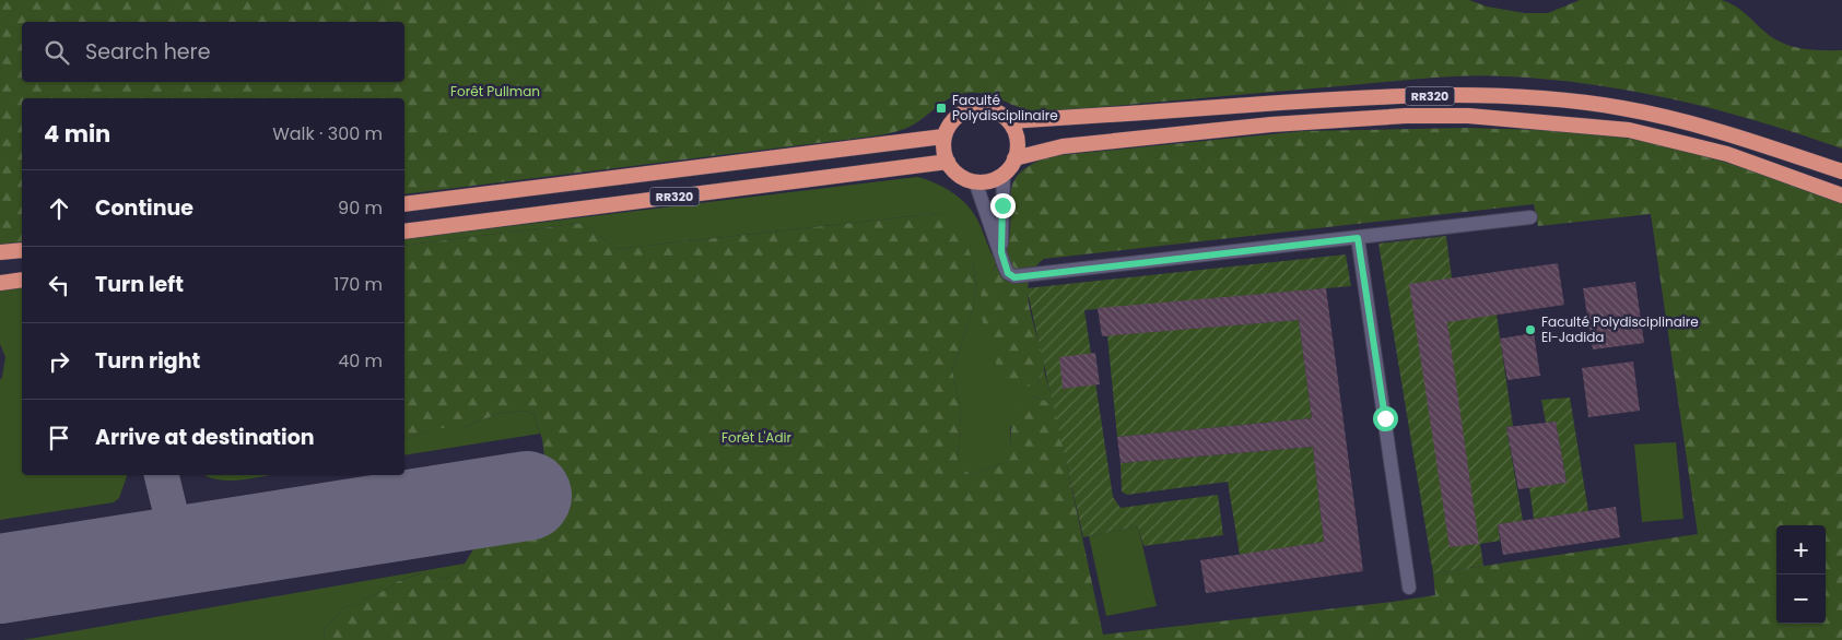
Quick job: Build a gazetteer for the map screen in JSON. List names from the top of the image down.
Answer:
{
  "streets": {
    "highway": ["RR320"]
  },
  "parks": ["Forêt Pullman", "Forêt L'Adir"],
  "places": {
    "transit": ["Faculté Polydisciplinaire"],
    "other": ["Faculté Polydisciplinaire El-Jadida"]
  },
  "page": {
    "search": "Search here",
    "heading": ["4 min", "Walk · 300 m"],
    "list": [
      ["Continue", "90 m"],
      ["Turn left", "170 m"],
      ["Turn right", "40 m"],
      "Arrive at destination"
    ],
    "map_buttons": ["+", "−"]
  }
}
